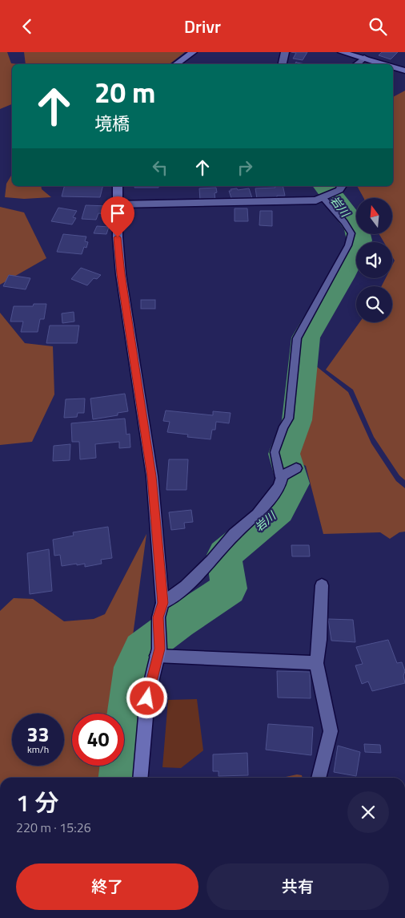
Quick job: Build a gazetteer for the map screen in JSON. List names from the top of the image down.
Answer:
{
  "water": ["岩川"],
  "north": "top",
  "page": {
    "header": "Drivr",
    "turn": ["20 m", "境橋"],
    "speed": "33 km/h",
    "limit": "40",
    "heading": ["1 分", "220 m · 15:26"],
    "buttons": ["終了", "共有"]
  }
}
